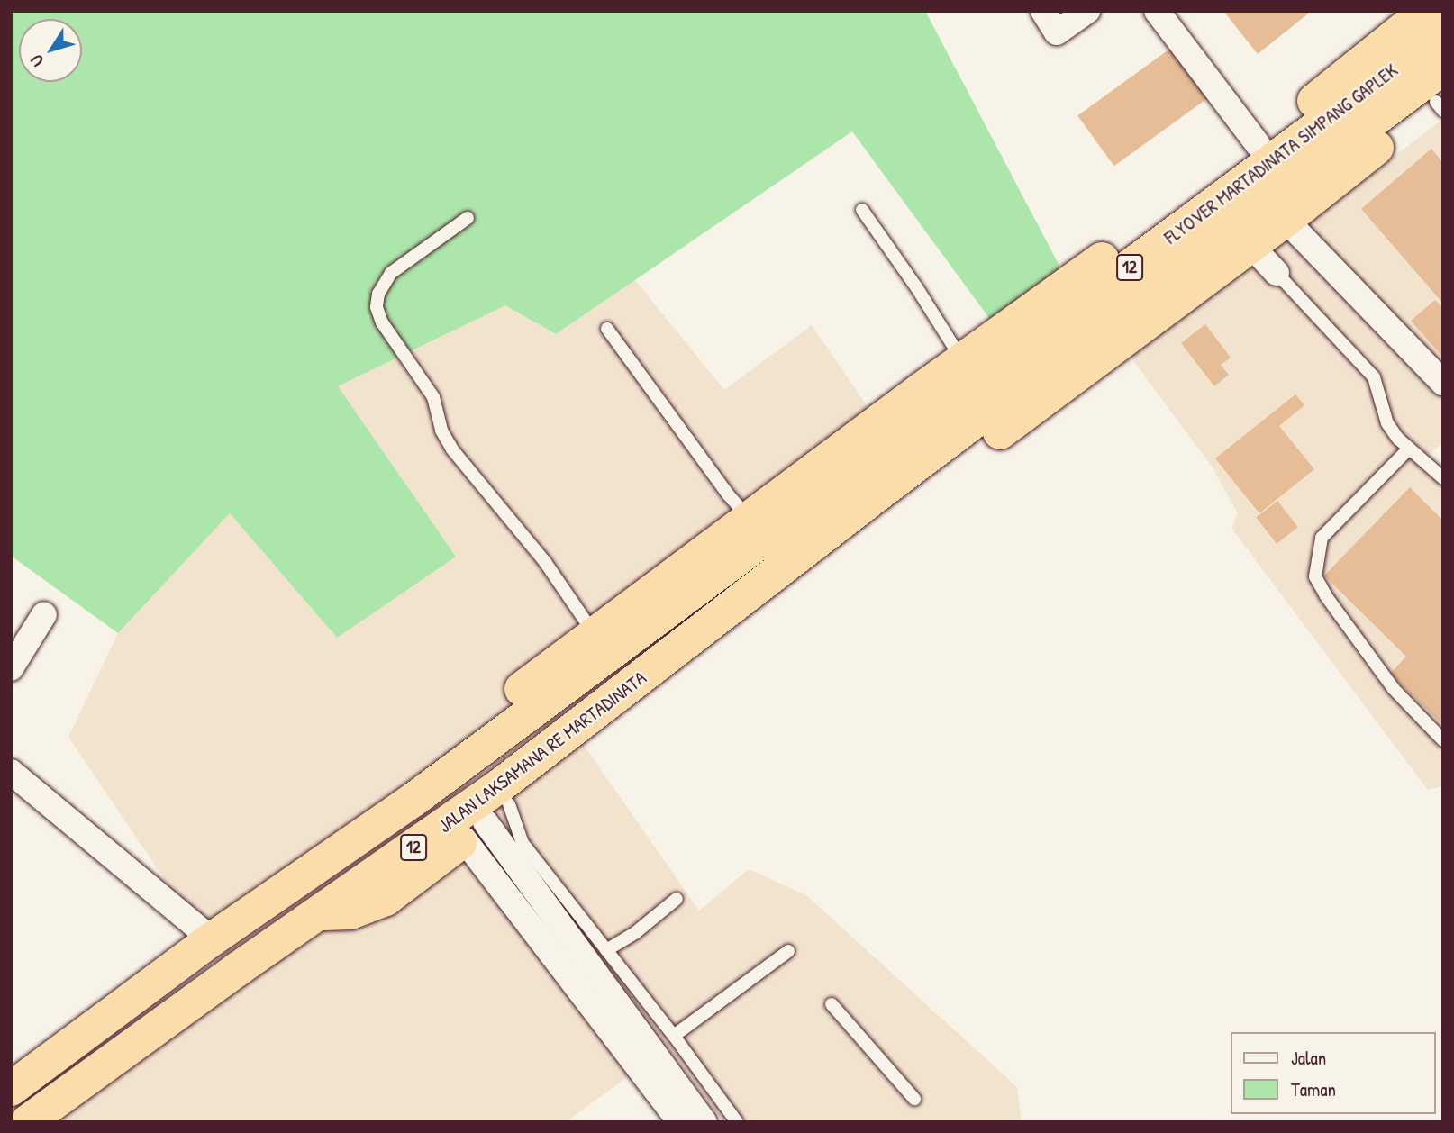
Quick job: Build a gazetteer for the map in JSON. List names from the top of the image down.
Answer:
{
  "streets": {
    "highway": ["FLYOVER MARTADINATA SIMPANG GAPLEK", "12", "JALAN LAKSAMANA RE MARTADINATA"]
  },
  "crossings": [
    ["FLYOVER MARTADINATA SIMPANG GAPLEK", "JALAN LAKSAMANA RE MARTADINATA"]
  ],
  "legend": ["Jalan", "Taman"],
  "north": "bottom left"
}
